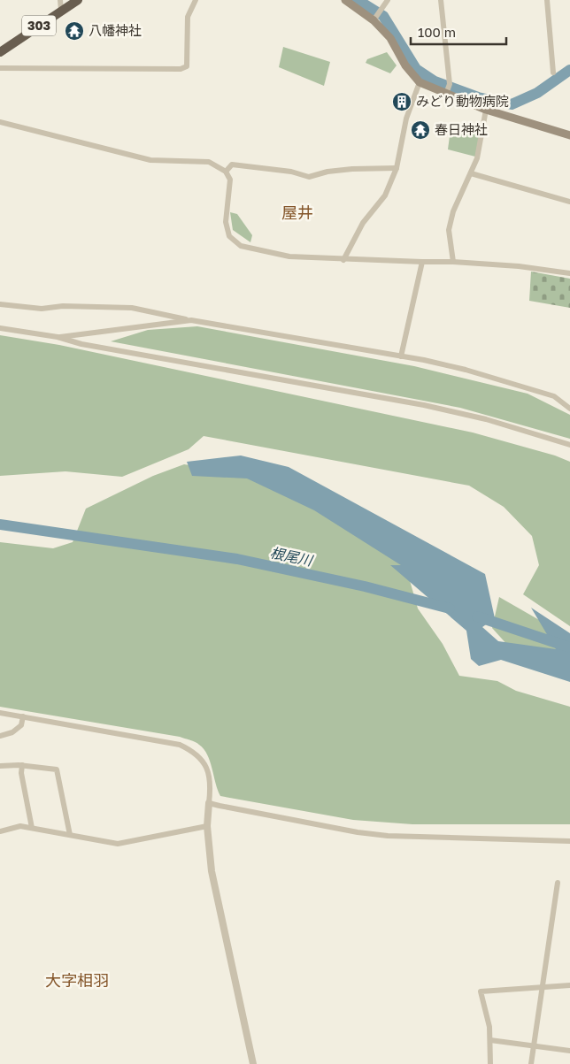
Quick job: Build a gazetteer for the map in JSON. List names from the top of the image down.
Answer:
{
  "streets": {
    "highway": ["303"]
  },
  "districts": ["屋井", "大字相羽"],
  "water": ["根尾川"],
  "places": {
    "temple": ["八幡神社", "春日神社"],
    "building": ["みどり動物病院"]
  },
  "scale_bar": "100 m"
}
